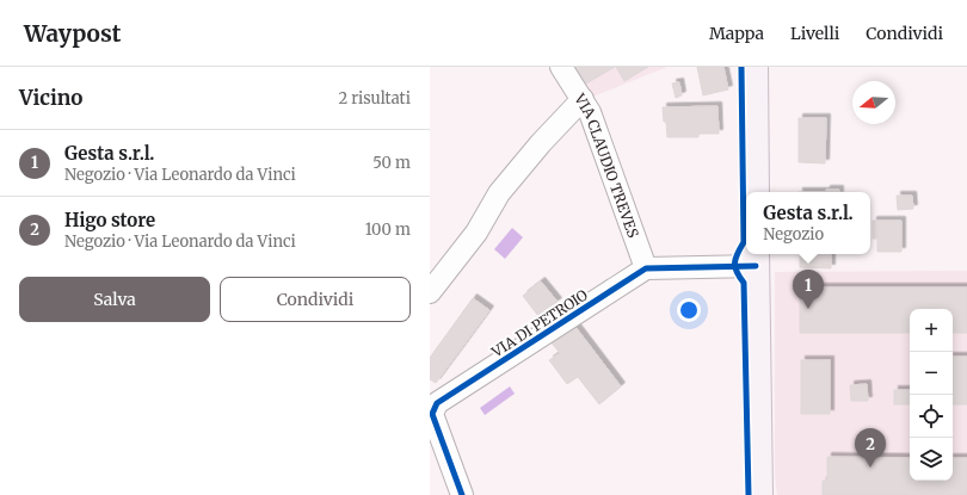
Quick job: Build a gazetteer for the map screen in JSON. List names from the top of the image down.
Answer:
{
  "streets": {
    "street": ["VIA CLAUDIO TREVES", "VIA DI PETROIO"]
  },
  "crossings": [
    ["VIA CLAUDIO TREVES", "VIA DI PETROIO"]
  ],
  "north": "left",
  "page": {
    "header": "Waypost",
    "nav": ["Mappa", "Livelli", "Condividi"],
    "heading": ["Vicino", "2 risultati"],
    "list": [
      {
        "mark": "1",
        "name": "Gesta s.r.l.",
        "note": "Negozio · Via Leonardo da Vinci",
        "value": "50 m"
      },
      {
        "mark": "2",
        "name": "Higo store",
        "note": "Negozio · Via Leonardo da Vinci",
        "value": "100 m"
      }
    ],
    "popup": ["Gesta s.r.l.", "Negozio"],
    "buttons": ["Salva", "Condividi"],
    "pins": ["1", "2"],
    "map_buttons": ["+", "−"]
  }
}
